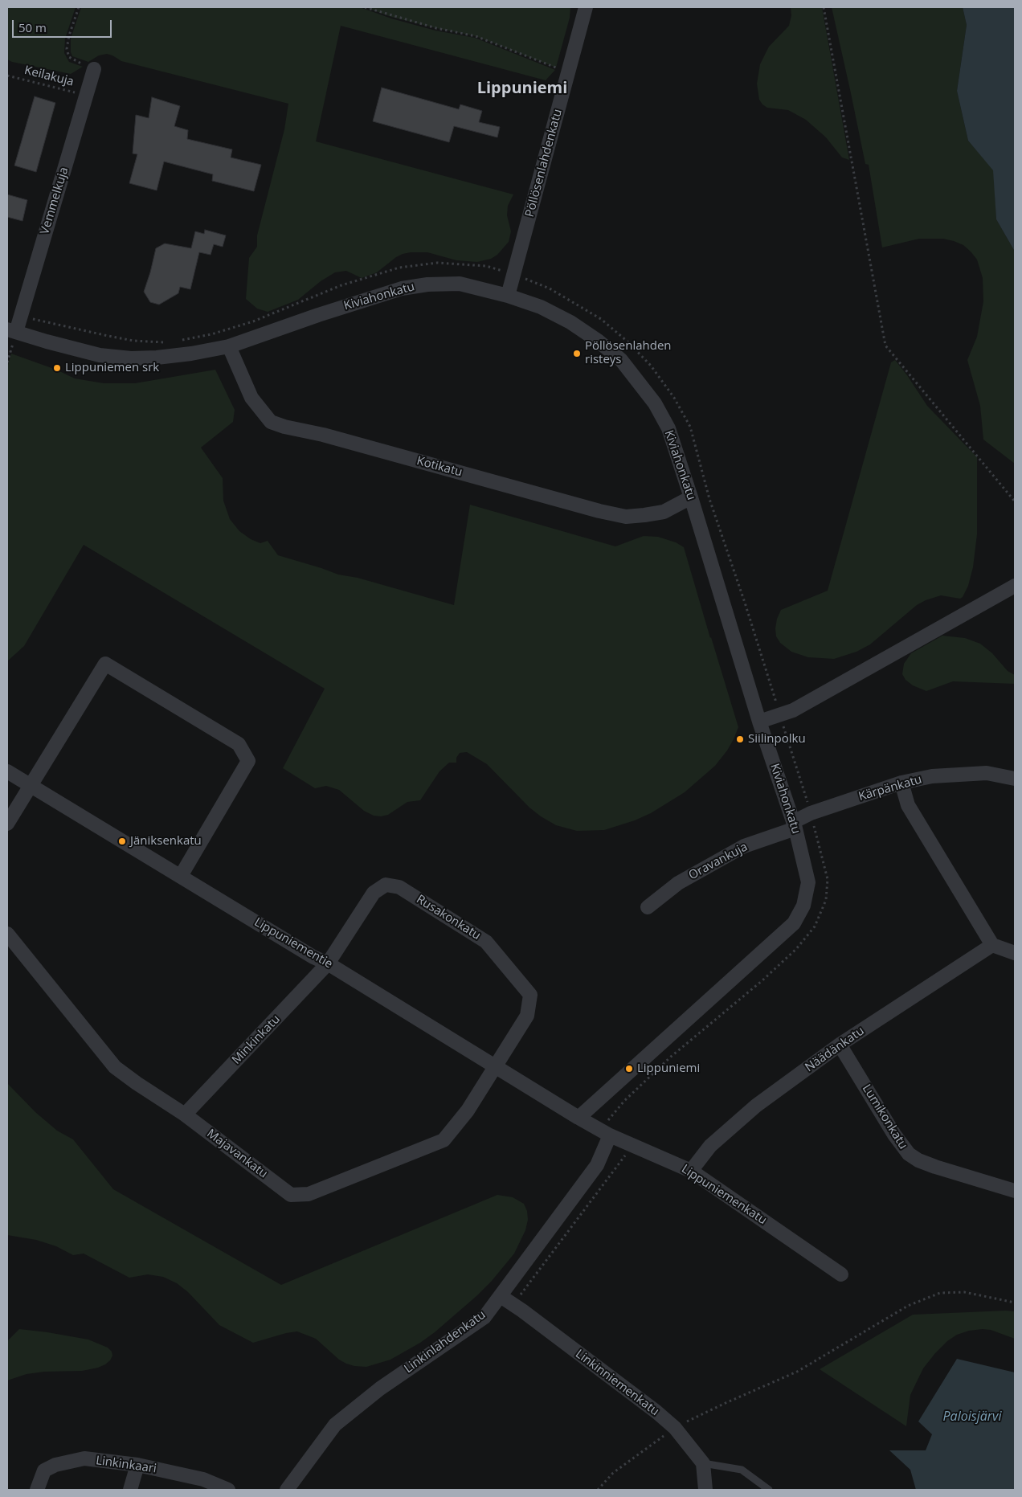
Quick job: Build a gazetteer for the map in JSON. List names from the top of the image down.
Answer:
{
  "streets": {
    "street": [
      "Pöllösenlahdenkatu",
      "Vemmelkuja",
      "Kiviahonkatu",
      "Kotikatu",
      "Kärpänkatu",
      "Oravankuja",
      "Rusakonkatu",
      "Lippuniementie",
      "Minkinkatu",
      "Näädänkatu",
      "Lumikonkatu",
      "Majavankatu",
      "Lippuniemenkatu",
      "Linkinlahdenkatu",
      "Linkinniemenkatu",
      "Linkinkaari"
    ],
    "path": ["Keilakuja"]
  },
  "crossings": [
    ["Keilakuja", "Vemmelkuja"],
    ["Pöllösenlahdenkatu", "Kiviahonkatu"],
    ["Vemmelkuja", "Kiviahonkatu"],
    ["Kiviahonkatu", "Kotikatu"],
    ["Kiviahonkatu", "Kärpänkatu"],
    ["Kiviahonkatu", "Oravankuja"],
    ["Kiviahonkatu", "Lippuniementie"],
    ["Kiviahonkatu", "Lippuniemenkatu"],
    ["Kärpänkatu", "Oravankuja"],
    ["Rusakonkatu", "Lippuniementie"],
    ["Rusakonkatu", "Minkinkatu"],
    ["Rusakonkatu", "Majavankatu"],
    ["Lippuniementie", "Minkinkatu"],
    ["Lippuniementie", "Majavankatu"],
    ["Lippuniementie", "Lippuniemenkatu"],
    ["Minkinkatu", "Majavankatu"],
    ["Näädänkatu", "Lumikonkatu"],
    ["Näädänkatu", "Lippuniemenkatu"],
    ["Lippuniemenkatu", "Linkinlahdenkatu"],
    ["Linkinlahdenkatu", "Linkinniemenkatu"]
  ],
  "districts": ["Lippuniemi"],
  "water": ["Paloisjärvi"],
  "places": [
    "Pöllösenlahden risteys",
    "Lippuniemen srk",
    "Siilinpolku",
    "Jäniksenkatu",
    "Lippuniemi"
  ],
  "scale_bar": "50 m"
}
